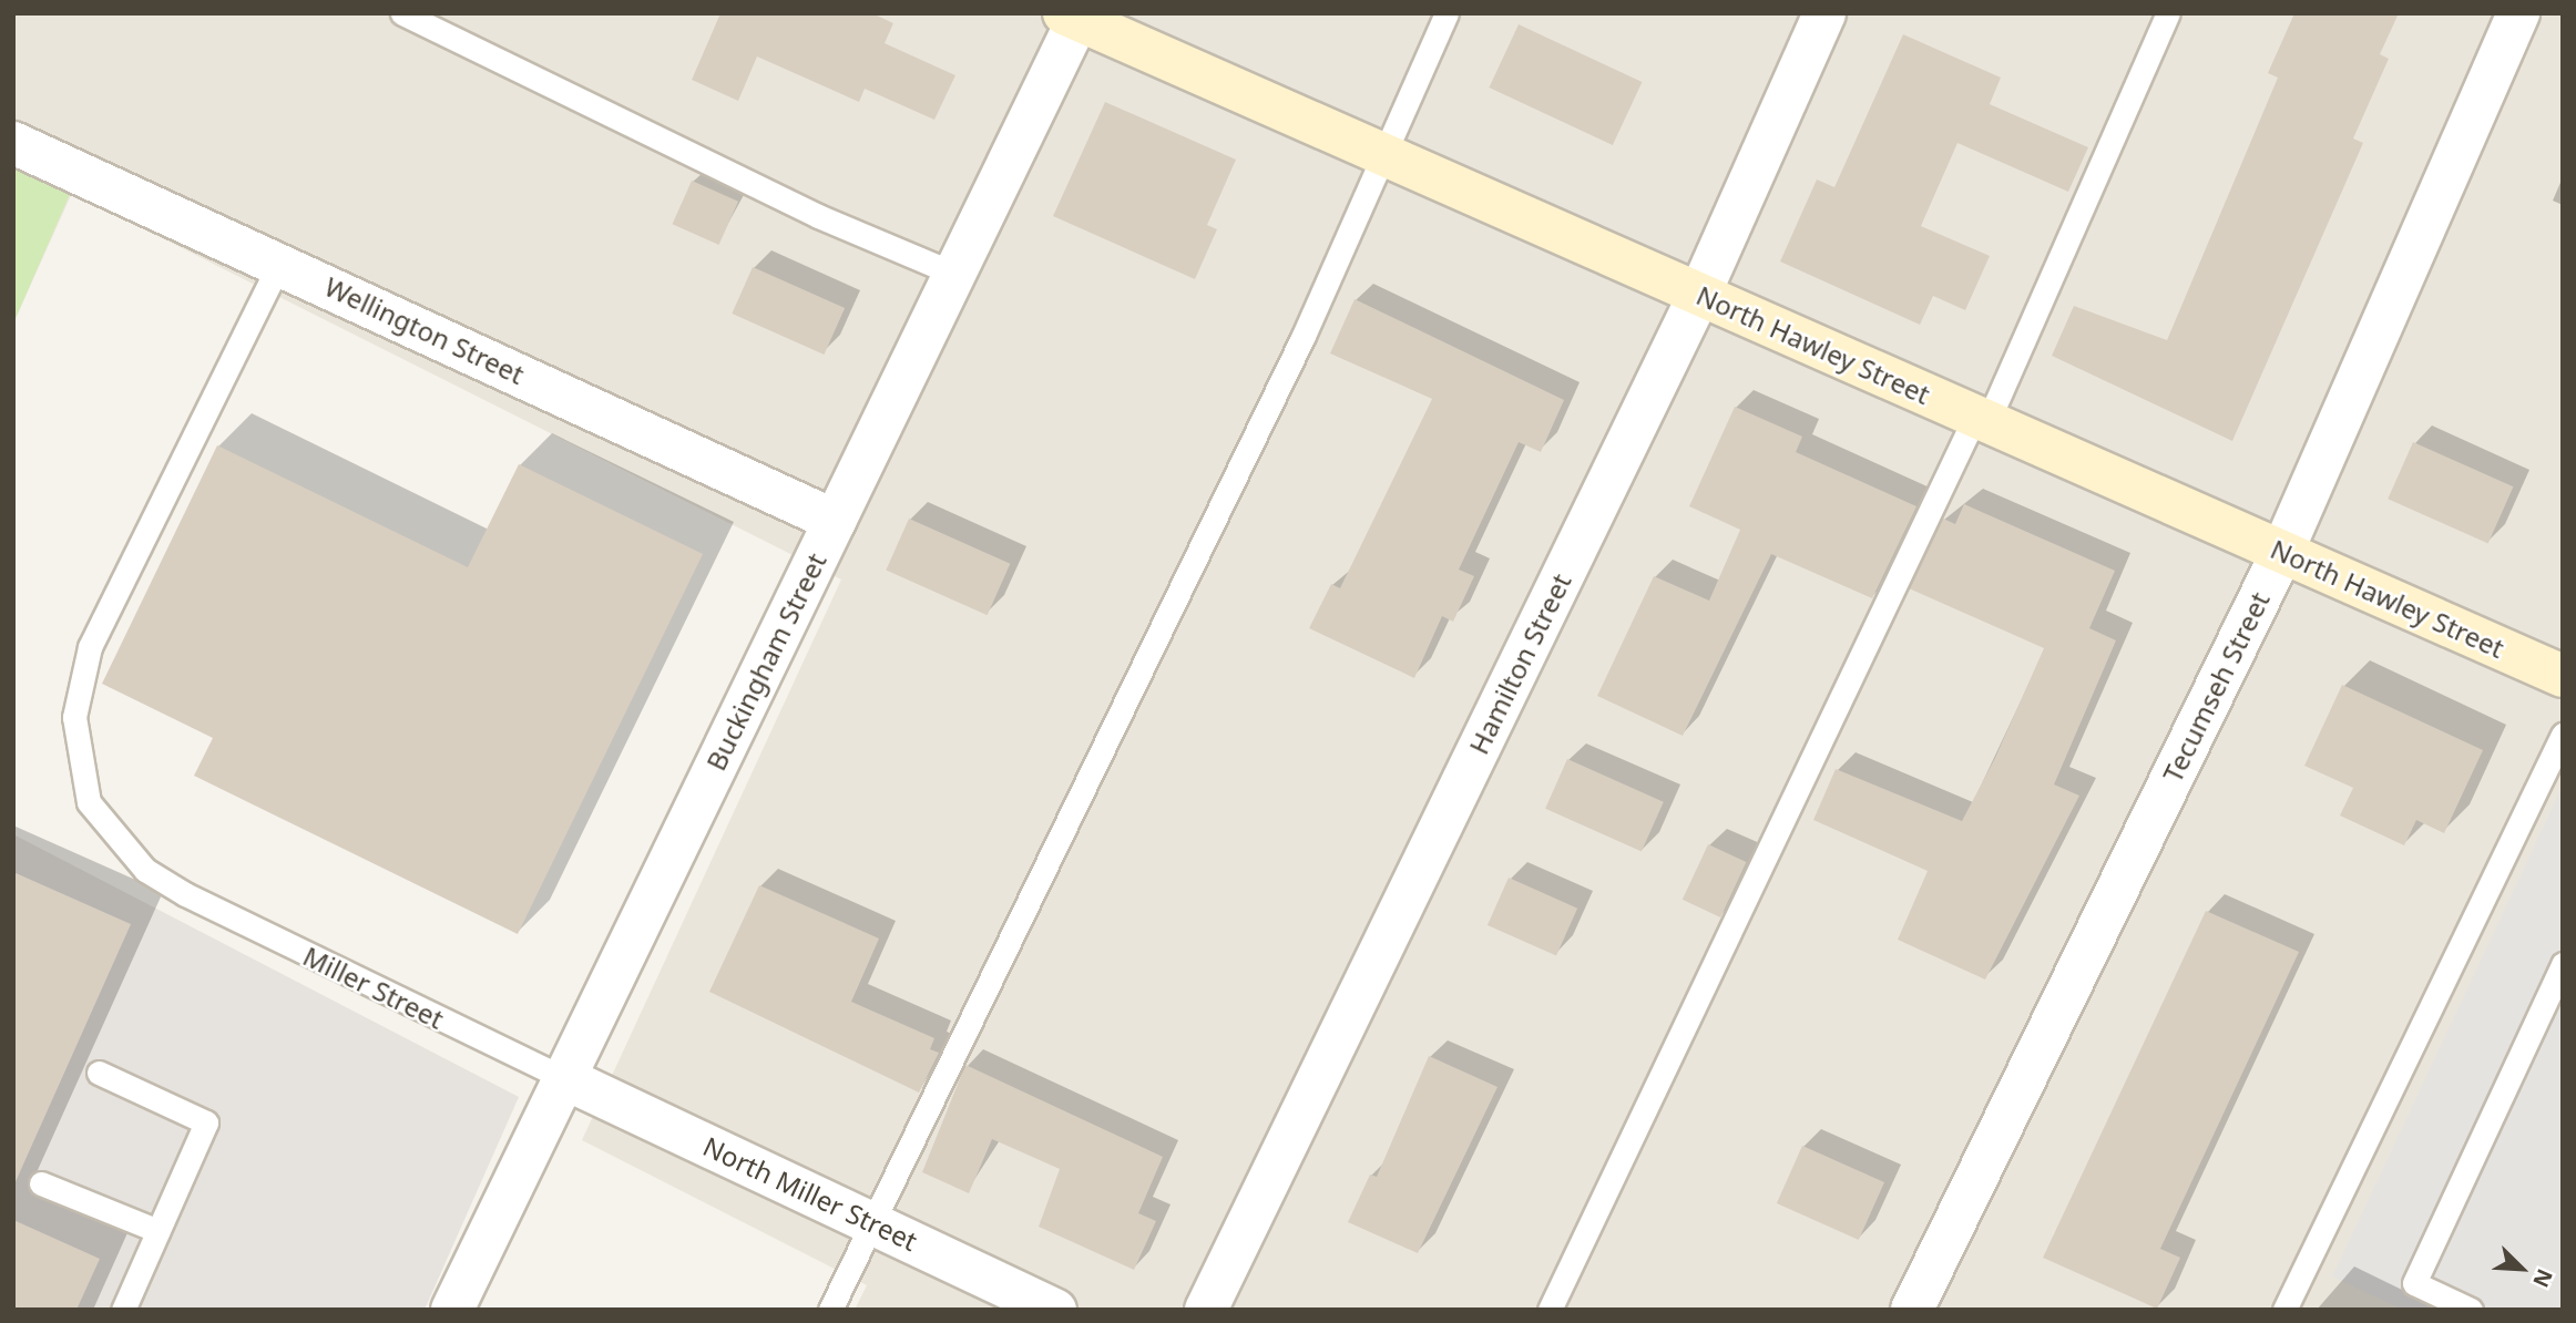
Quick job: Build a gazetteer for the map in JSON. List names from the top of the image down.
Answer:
{
  "streets": {
    "street": [
      "Wellington Street",
      "North Hawley Street",
      "Buckingham Street",
      "Hamilton Street",
      "Tecumseh Street",
      "North Miller Street"
    ],
    "lane": ["Miller Street"]
  },
  "crossings": [
    ["Wellington Street", "Buckingham Street"],
    ["Wellington Street", "Miller Street"],
    ["North Hawley Street", "Buckingham Street"],
    ["North Hawley Street", "Hamilton Street"],
    ["North Hawley Street", "Tecumseh Street"],
    ["Buckingham Street", "Miller Street"],
    ["Buckingham Street", "North Miller Street"],
    ["Miller Street", "North Miller Street"]
  ],
  "north": "bottom right"
}
